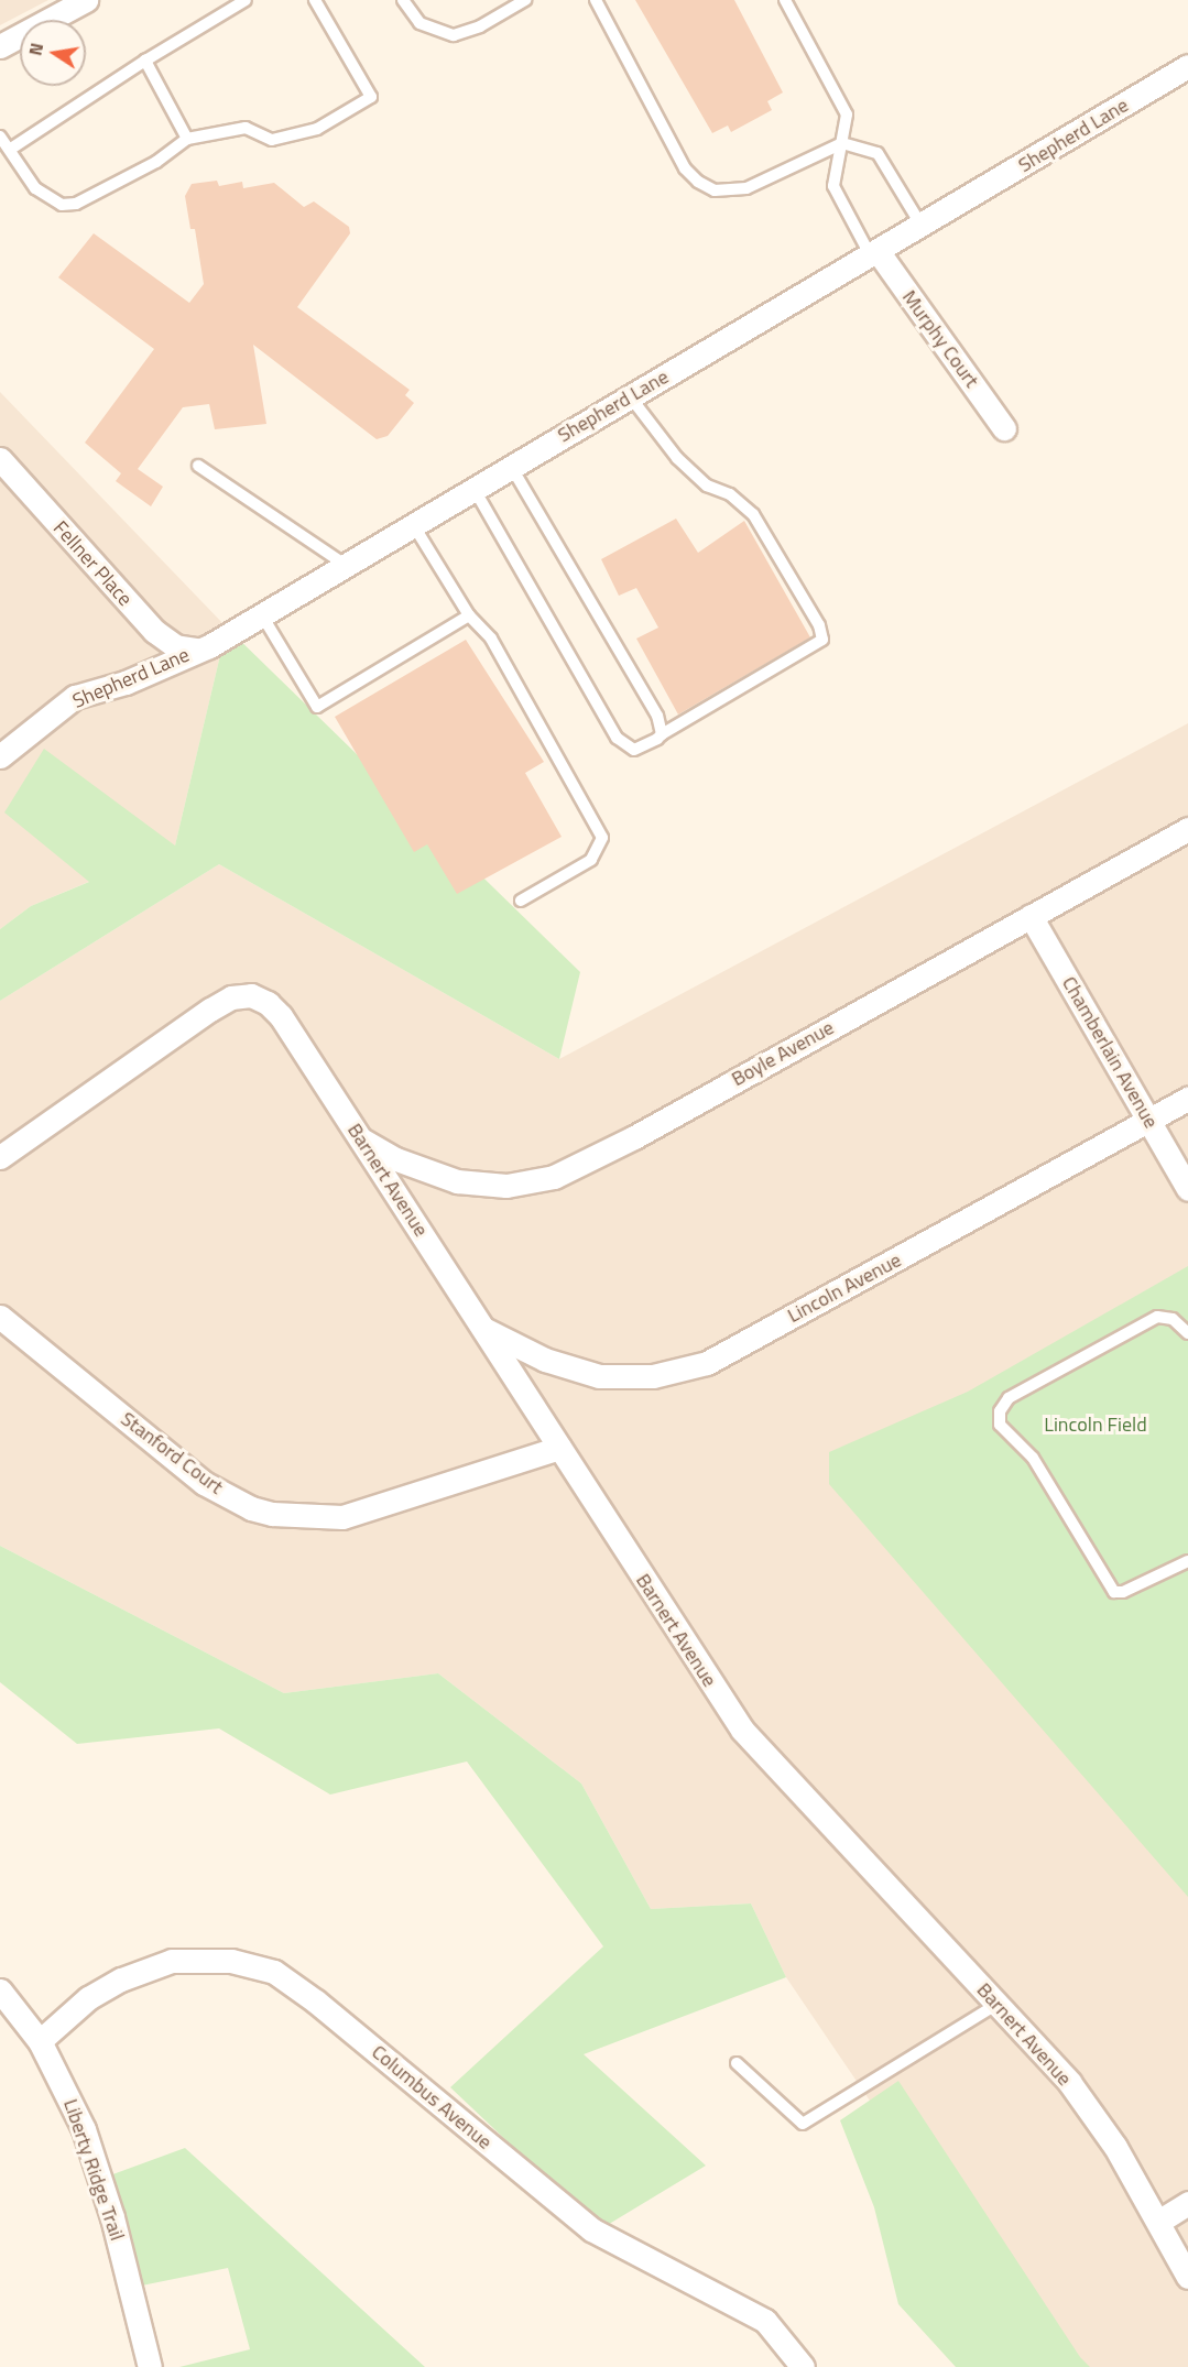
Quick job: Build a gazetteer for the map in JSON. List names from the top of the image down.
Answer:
{
  "streets": {
    "street": [
      "Shepherd Lane",
      "Murphy Court",
      "Fellner Place",
      "Chamberlain Avenue",
      "Boyle Avenue",
      "Barnert Avenue",
      "Lincoln Avenue",
      "Stanford Court",
      "Columbus Avenue",
      "Liberty Ridge Trail"
    ]
  },
  "crossings": [
    ["Shepherd Lane", "Murphy Court"],
    ["Shepherd Lane", "Fellner Place"],
    ["Chamberlain Avenue", "Boyle Avenue"],
    ["Chamberlain Avenue", "Lincoln Avenue"],
    ["Boyle Avenue", "Barnert Avenue"],
    ["Barnert Avenue", "Lincoln Avenue"],
    ["Barnert Avenue", "Stanford Court"],
    ["Columbus Avenue", "Liberty Ridge Trail"]
  ],
  "parks": ["Lincoln Field"],
  "north": "left"
}
